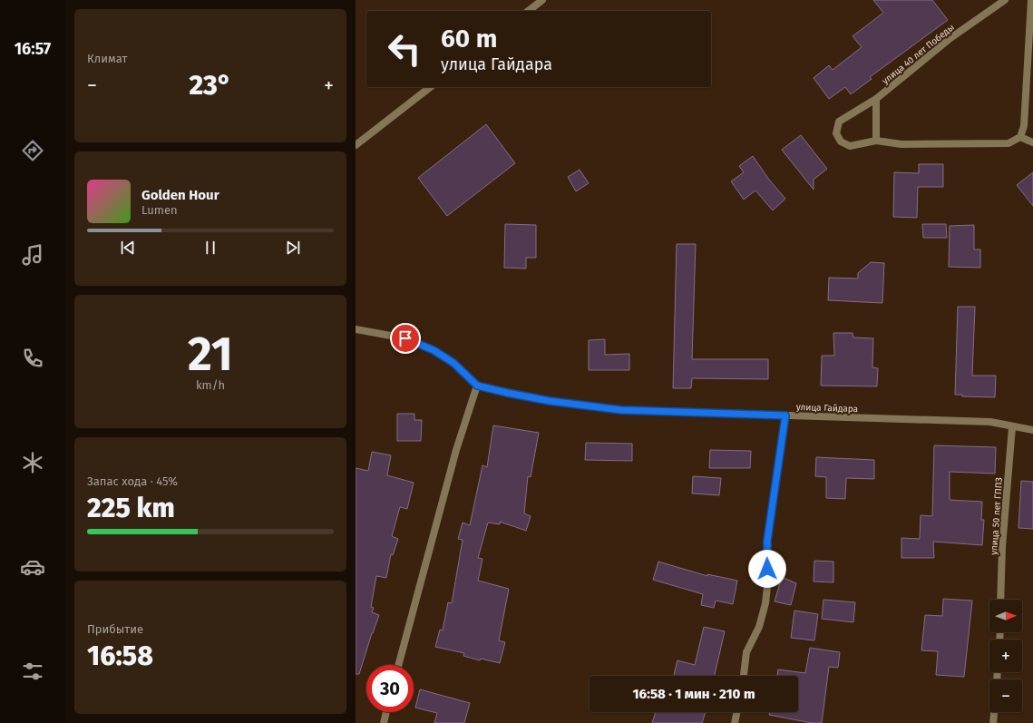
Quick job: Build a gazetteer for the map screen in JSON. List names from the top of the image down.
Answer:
{
  "streets": {
    "street": ["улица 40 лет Победы", "улица Гайдара", "улица 50 лет ГППЗ"]
  },
  "crossings": [
    ["улица Гайдара", "улица 50 лет ГППЗ"]
  ],
  "north": "right",
  "page": {
    "tabs": "16:57",
    "tile": [
      "Климат",
      ["21", "km/h"],
      ["Запас хода · 45%", "225 km"],
      ["Прибытие", "16:58"]
    ],
    "turn": ["60 m", "улица Гайдара"],
    "heat": ["−", "23°", "+"],
    "song": ["Golden Hour", "Lumen"],
    "map_buttons": ["+", "−"],
    "limit": "30",
    "trip": "16:58 · 1 мин · 210 m"
  }
}
